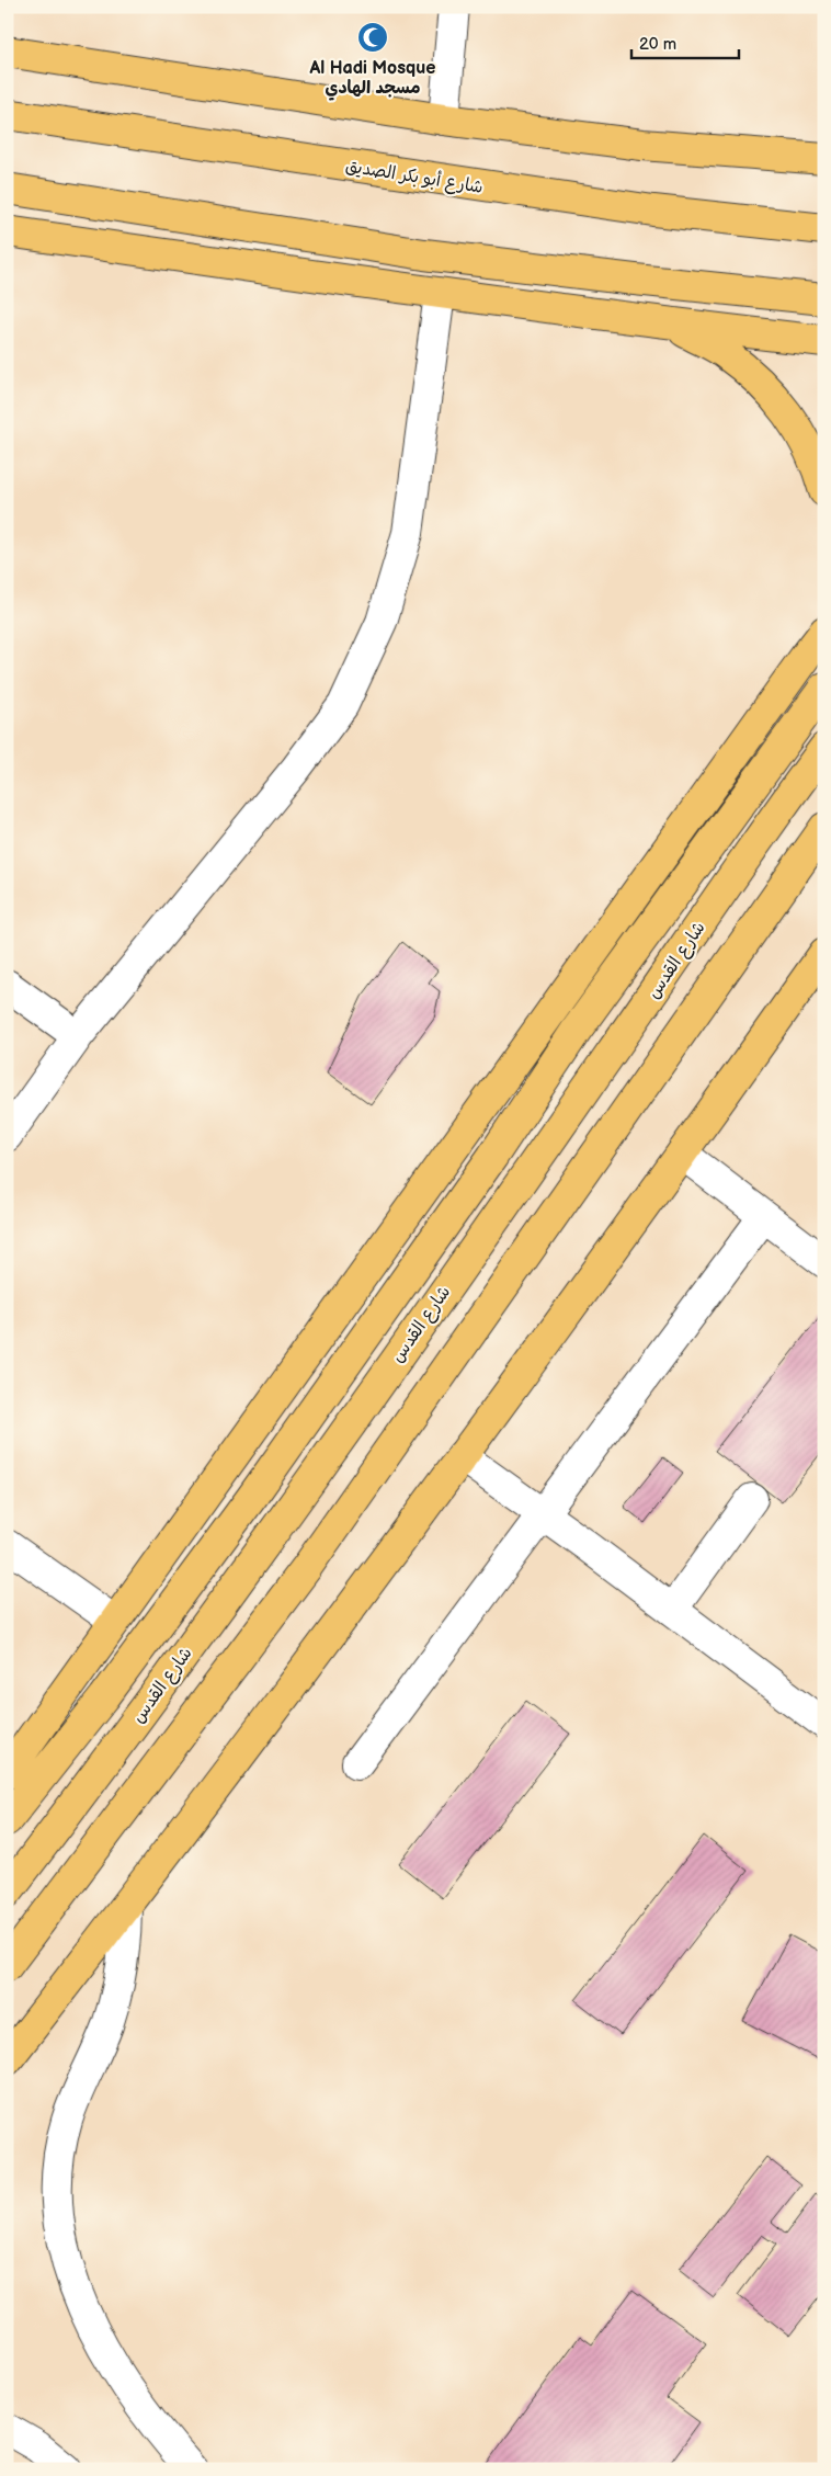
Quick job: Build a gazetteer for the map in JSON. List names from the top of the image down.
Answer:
{
  "streets": {
    "main road": ["شارع أبو بكر الصديق", "شارع القدس"]
  },
  "places": {
    "mosque": ["Al Hadi Mosque مسجد الهادي"]
  },
  "scale_bar": "20 m"
}
